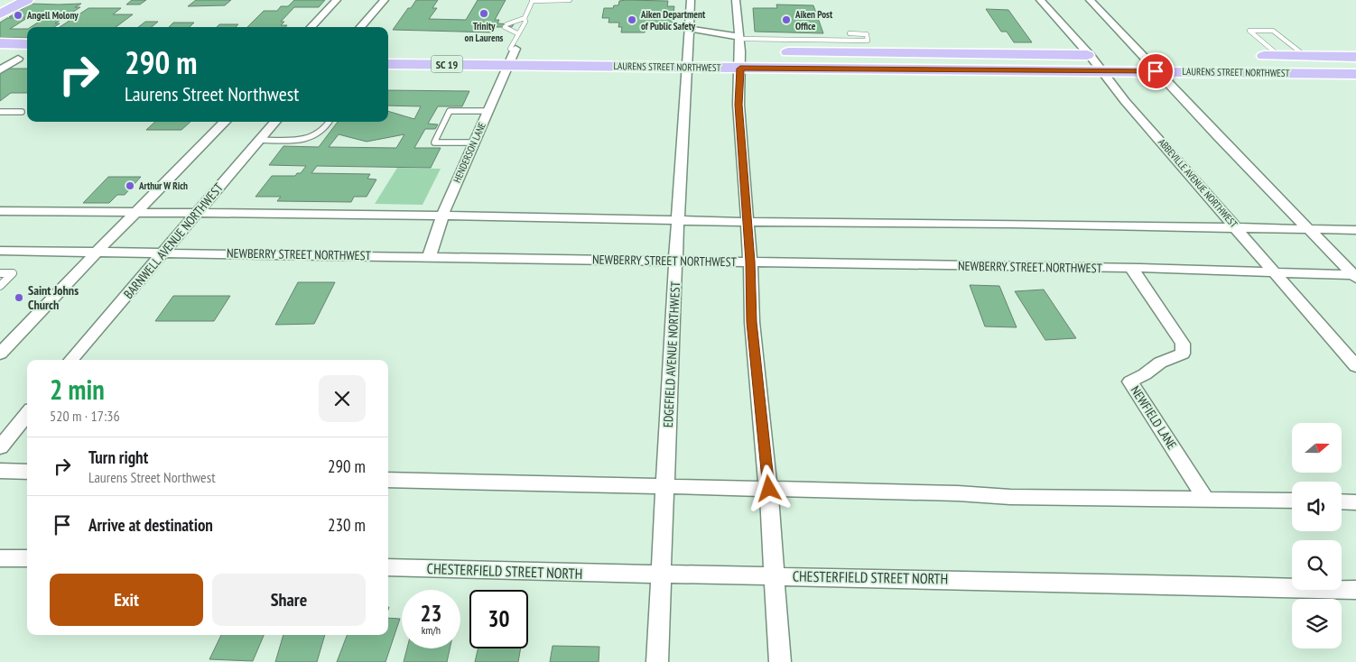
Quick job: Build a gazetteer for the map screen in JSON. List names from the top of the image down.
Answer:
{
  "streets": {
    "main road": ["SC 19", "LAURENS STREET NORTHWEST"],
    "street": [
      "HENDERSON LANE",
      "ABBEVILLE AVENUE NORTHWEST",
      "BARNWELL AVENUE NORTHWEST",
      "NEWBERRY STREET NORTHWEST",
      "EDGEFIELD AVENUE NORTHWEST",
      "NEWFIELD LANE",
      "CHESTERFIELD STREET NORTH"
    ]
  },
  "crossings": [
    ["LAURENS STREET NORTHWEST", "HENDERSON LANE"],
    ["LAURENS STREET NORTHWEST", "ABBEVILLE AVENUE NORTHWEST"],
    ["LAURENS STREET NORTHWEST", "EDGEFIELD AVENUE NORTHWEST"],
    ["HENDERSON LANE", "NEWBERRY STREET NORTHWEST"],
    ["ABBEVILLE AVENUE NORTHWEST", "NEWBERRY STREET NORTHWEST"],
    ["BARNWELL AVENUE NORTHWEST", "NEWBERRY STREET NORTHWEST"],
    ["NEWBERRY STREET NORTHWEST", "EDGEFIELD AVENUE NORTHWEST"],
    ["NEWBERRY STREET NORTHWEST", "NEWFIELD LANE"],
    ["EDGEFIELD AVENUE NORTHWEST", "CHESTERFIELD STREET NORTH"]
  ],
  "places": [
    "Trinity on Laurens",
    "Angell Molony",
    "Aiken Department of Public Safety",
    "Aiken Post Office",
    "Arthur W Rich",
    "Saint Johns Church"
  ],
  "north": "right",
  "page": {
    "turn": ["290 m", "Laurens Street Northwest"],
    "heading": ["2 min", "520 m · 17:36"],
    "list": [
      {
        "name": "Turn right",
        "note": "Laurens Street Northwest",
        "value": "290 m"
      },
      {
        "name": "Arrive at destination",
        "value": "230 m"
      }
    ],
    "buttons": ["Exit", "Share"],
    "speed": "23 km/h",
    "limit": "30"
  }
}
